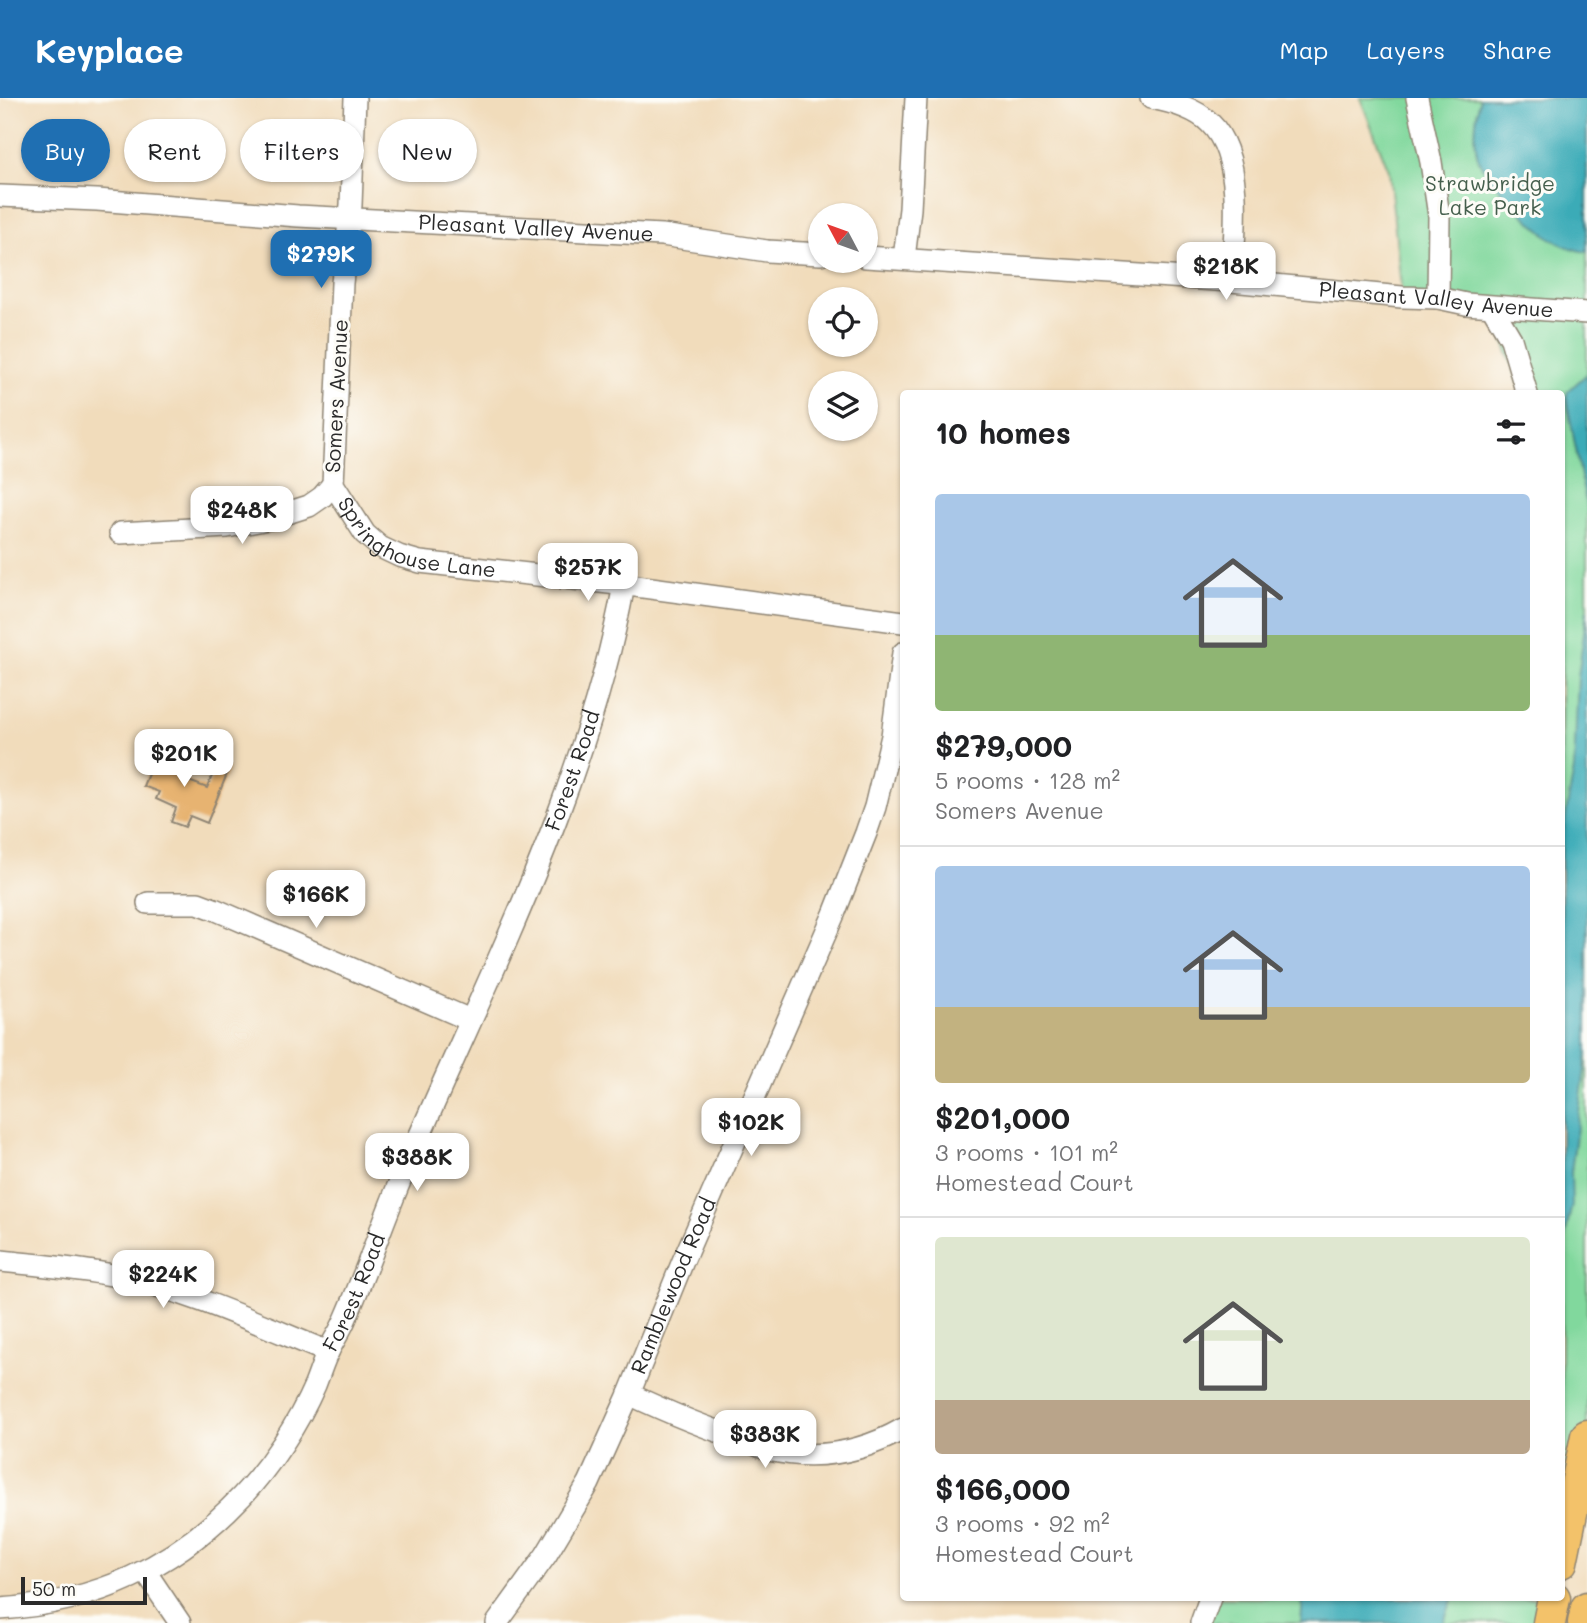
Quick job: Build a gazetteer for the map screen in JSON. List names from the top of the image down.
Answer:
{
  "streets": {
    "street": [
      "Pleasant Valley Avenue",
      "Somers Avenue",
      "Springhouse Lane",
      "Forest Road",
      "Ramblewood Road"
    ]
  },
  "crossings": [
    ["Pleasant Valley Avenue", "Somers Avenue"],
    ["Somers Avenue", "Springhouse Lane"],
    ["Springhouse Lane", "Forest Road"]
  ],
  "parks": ["Strawbridge Lake Park"],
  "scale_bar": "50 m",
  "north": "top left",
  "page": {
    "header": "Keyplace",
    "nav": ["Map", "Layers", "Share"],
    "chip": [
      "Buy",
      "Rent",
      "Filters",
      "New"
    ],
    "price": [
      "$279K",
      "$218K",
      "$248K",
      "$257K",
      "$201K",
      "$166K",
      "$102K",
      "$388K",
      "$224K",
      "$383K"
    ],
    "heading": "10 homes",
    "list": [
      {
        "name": "$279,000",
        "note": "5 rooms · 128 m² · Somers Avenue"
      },
      {
        "name": "$201,000",
        "note": "3 rooms · 101 m² · Homestead Court"
      },
      {
        "name": "$166,000",
        "note": "3 rooms · 92 m² · Homestead Court"
      }
    ],
    "scale": "50 m"
  }
}
